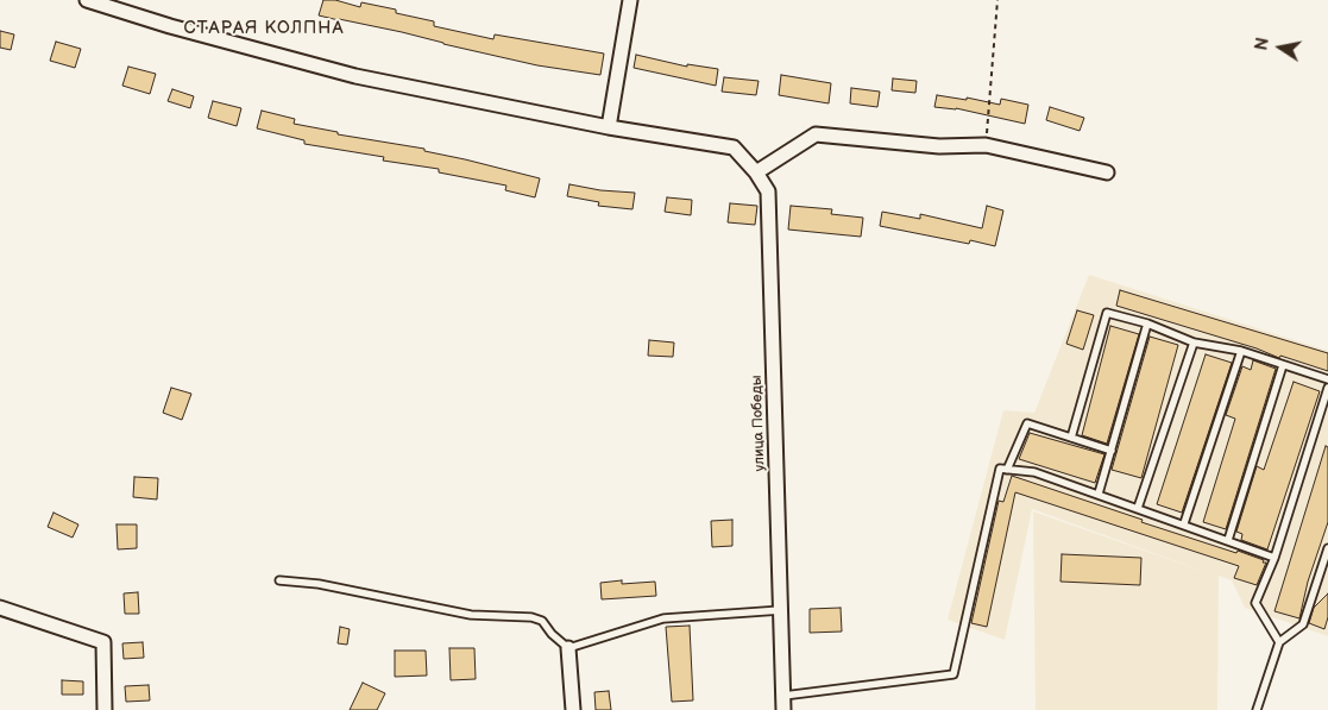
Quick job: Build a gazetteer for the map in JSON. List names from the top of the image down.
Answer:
{
  "streets": {
    "street": ["улица Победы"]
  },
  "districts": ["СТАРАЯ КОЛПНА"],
  "north": "left"
}
